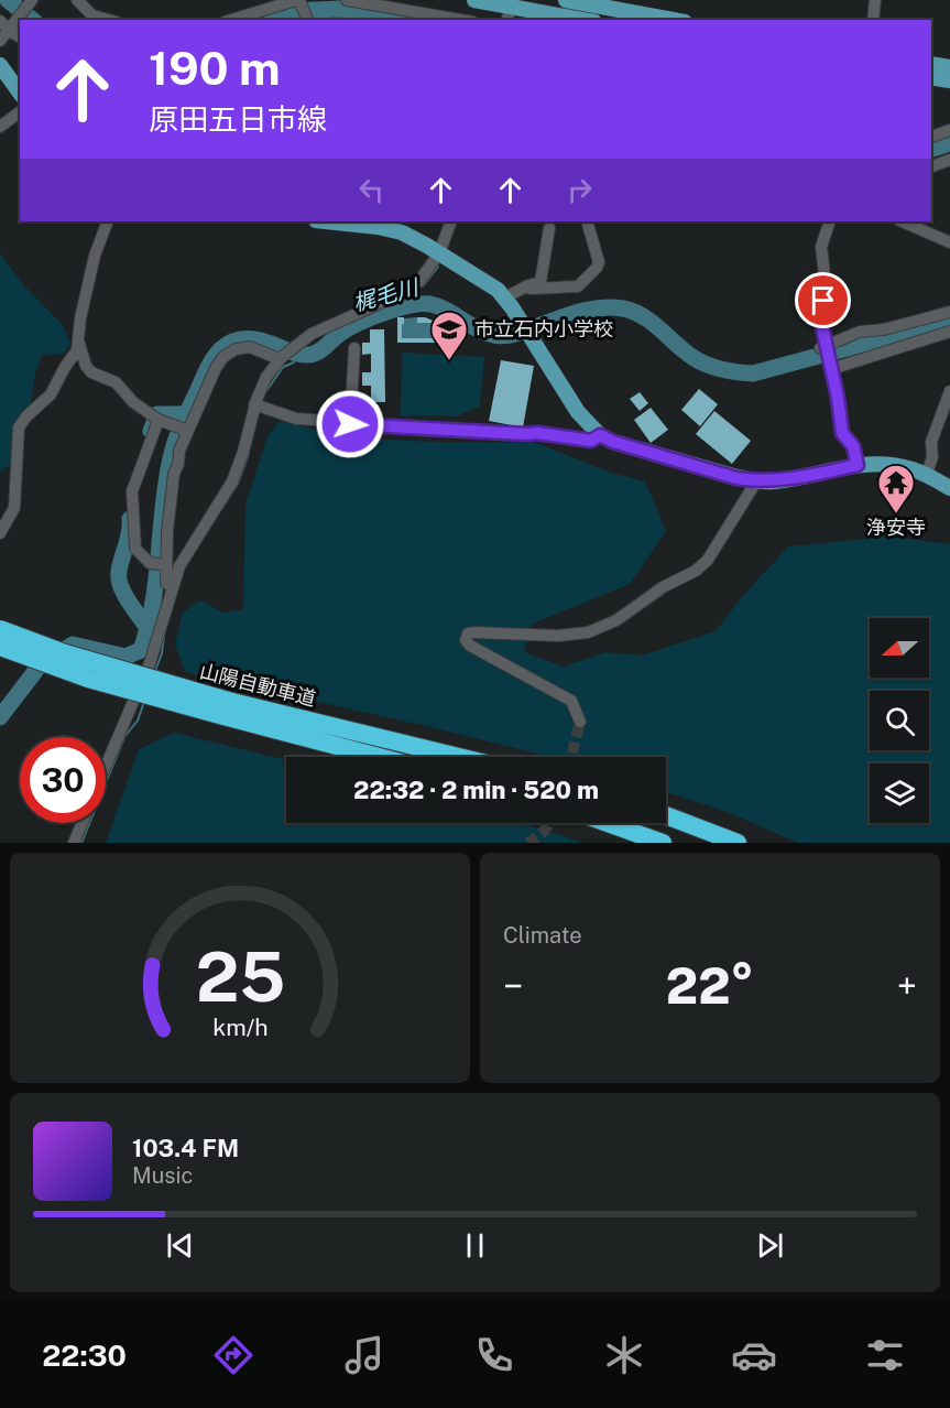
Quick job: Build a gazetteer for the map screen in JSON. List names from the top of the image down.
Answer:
{
  "streets": {
    "highway": ["山陽自動車道"]
  },
  "water": ["梶毛川"],
  "places": {
    "school or university": ["市立石内小学校"],
    "temple": ["浄安寺"]
  },
  "north": "left",
  "page": {
    "turn": ["190 m", "原田五日市線"],
    "limit": "30",
    "trip": "22:32 · 2 min · 520 m",
    "tile": "Climate",
    "heat": ["−", "22°", "+"],
    "song": ["103.4 FM", "Music"],
    "tabs": "22:30",
    "gauge": ["25", "km/h"]
  }
}
